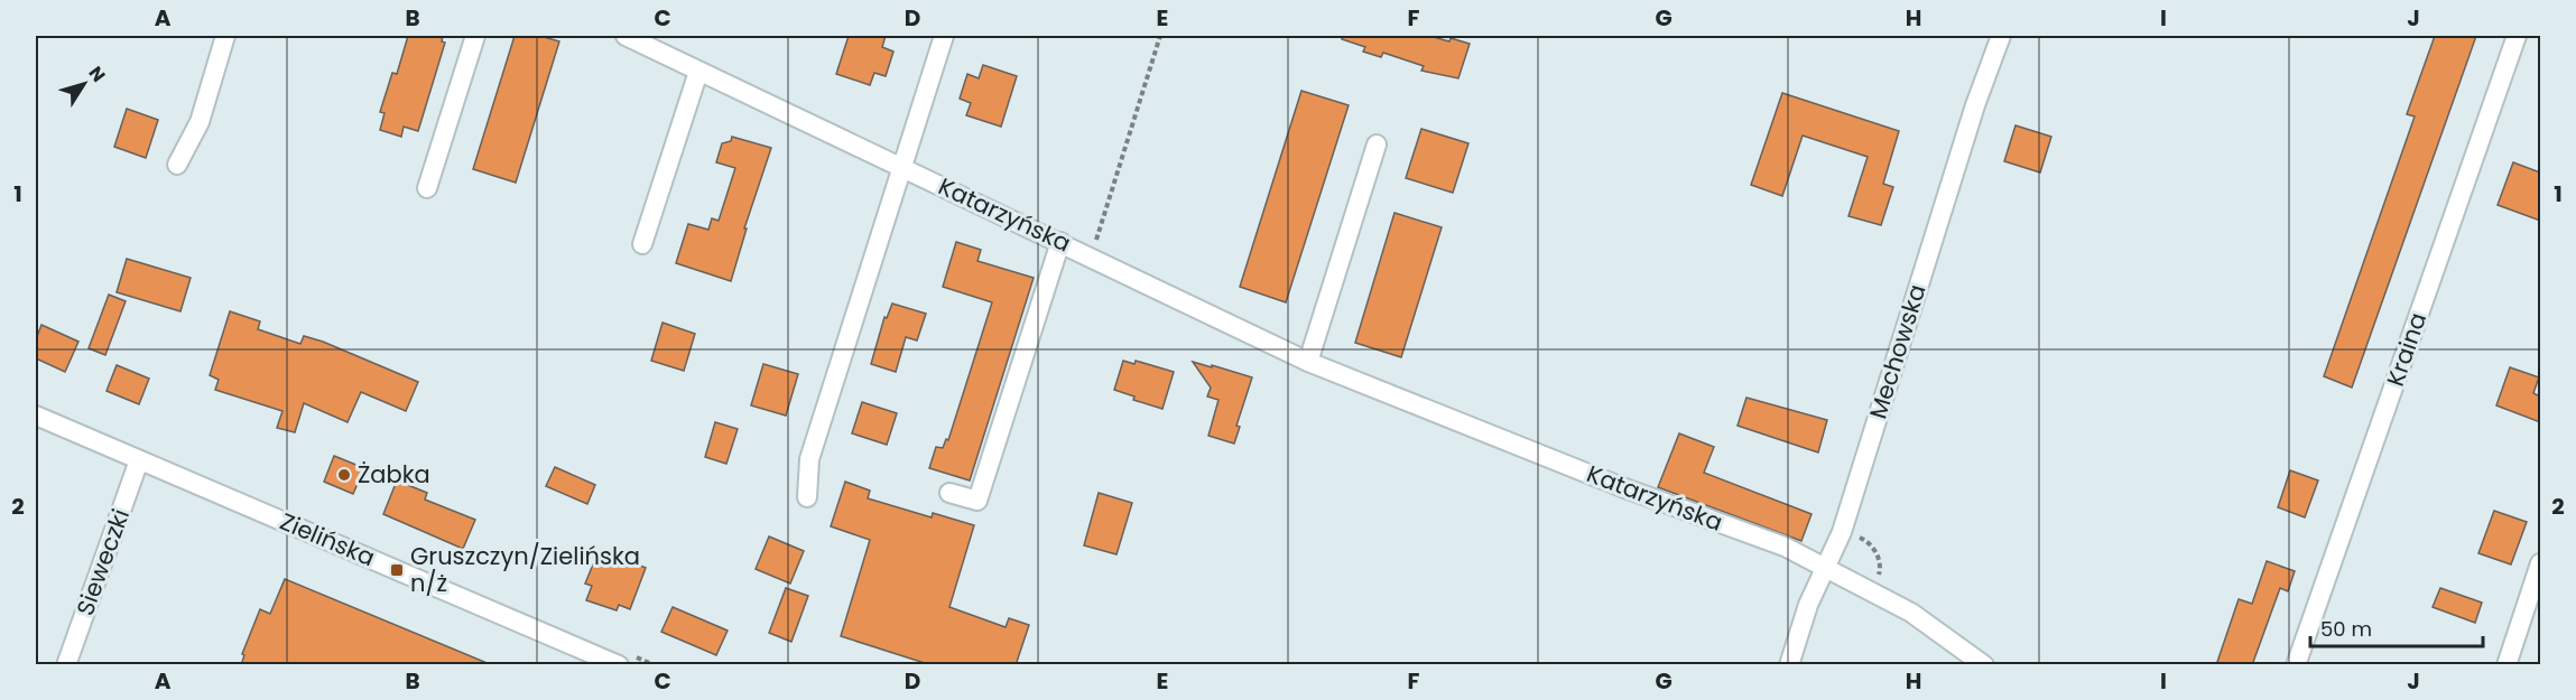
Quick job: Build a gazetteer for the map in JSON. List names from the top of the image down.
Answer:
{
  "streets": {
    "street": [
      "Katarzyńska",
      "Kraina",
      "Mechowska",
      "Zielińska",
      "Sieweczki"
    ]
  },
  "crossings": [
    ["Katarzyńska", "Mechowska"],
    ["Zielińska", "Sieweczki"]
  ],
  "places": {
    "other": ["Żabka"],
    "transit": ["Gruszczyn/Zielińska n/ż"]
  },
  "scale_bar": "50 m",
  "north": "top right",
  "grid": {
    "columns": [
      "A",
      "B",
      "C",
      "D",
      "E",
      "F",
      "G",
      "H",
      "I",
      "J"
    ],
    "rows": ["1", "2"]
  }
}
